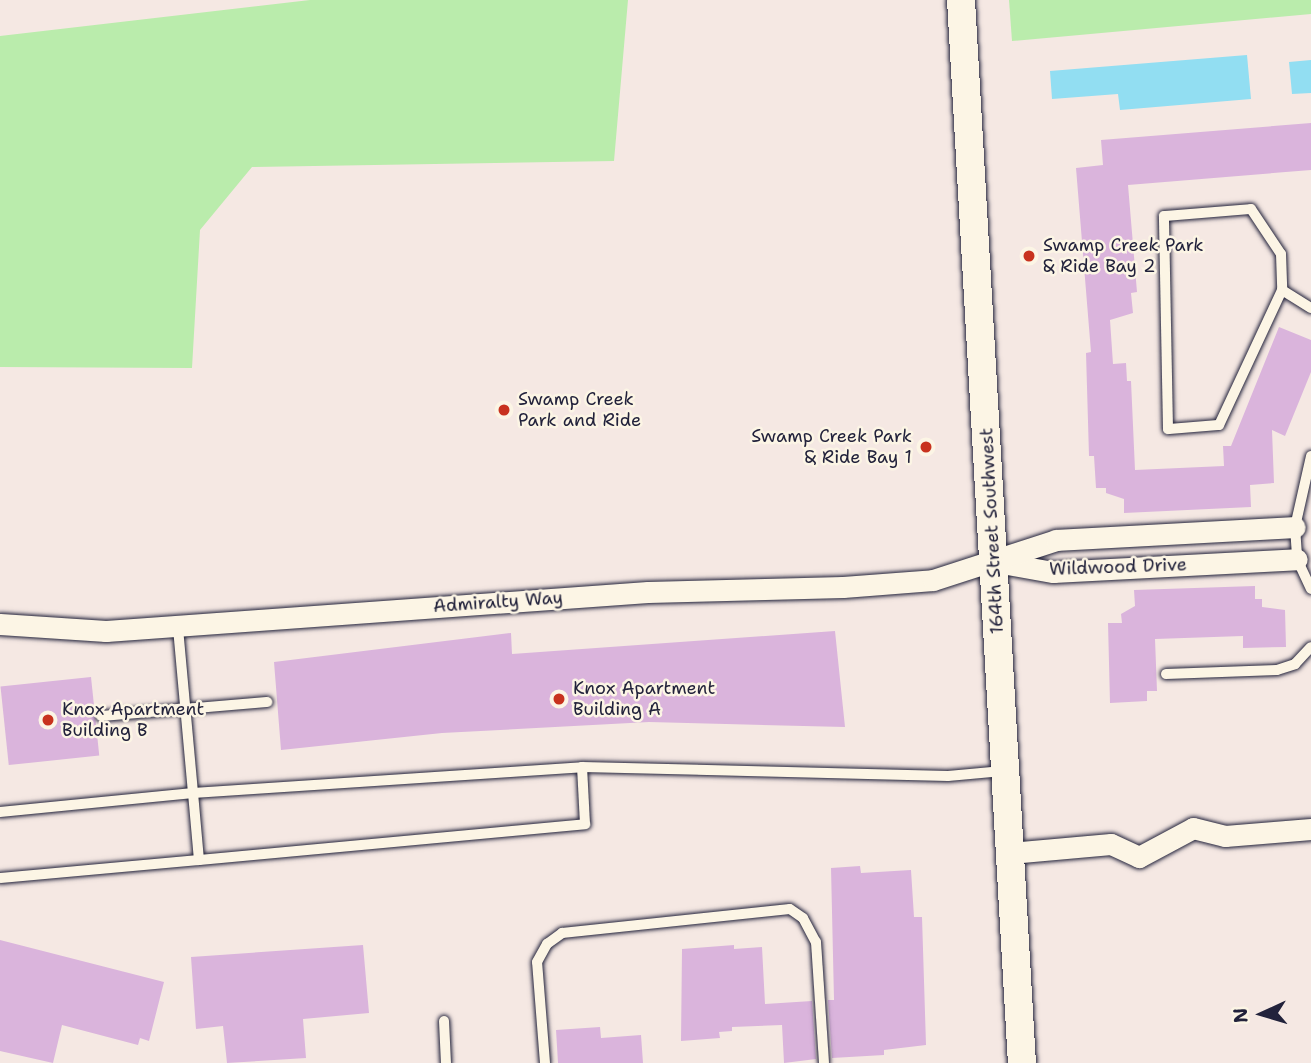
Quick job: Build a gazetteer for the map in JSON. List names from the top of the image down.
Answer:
{
  "streets": {
    "main road": ["164th Street Southwest"],
    "street": ["Wildwood Drive", "Admiralty Way"]
  },
  "crossings": [
    ["164th Street Southwest", "Wildwood Drive"],
    ["164th Street Southwest", "Admiralty Way"],
    ["Wildwood Drive", "Admiralty Way"]
  ],
  "places": [
    "Swamp Creek Park & Ride Bay 2",
    "Swamp Creek Park and Ride",
    "Swamp Creek Park & Ride Bay 1",
    "Knox Apartment Building A",
    "Knox Apartment Building B"
  ],
  "north": "left"
}
